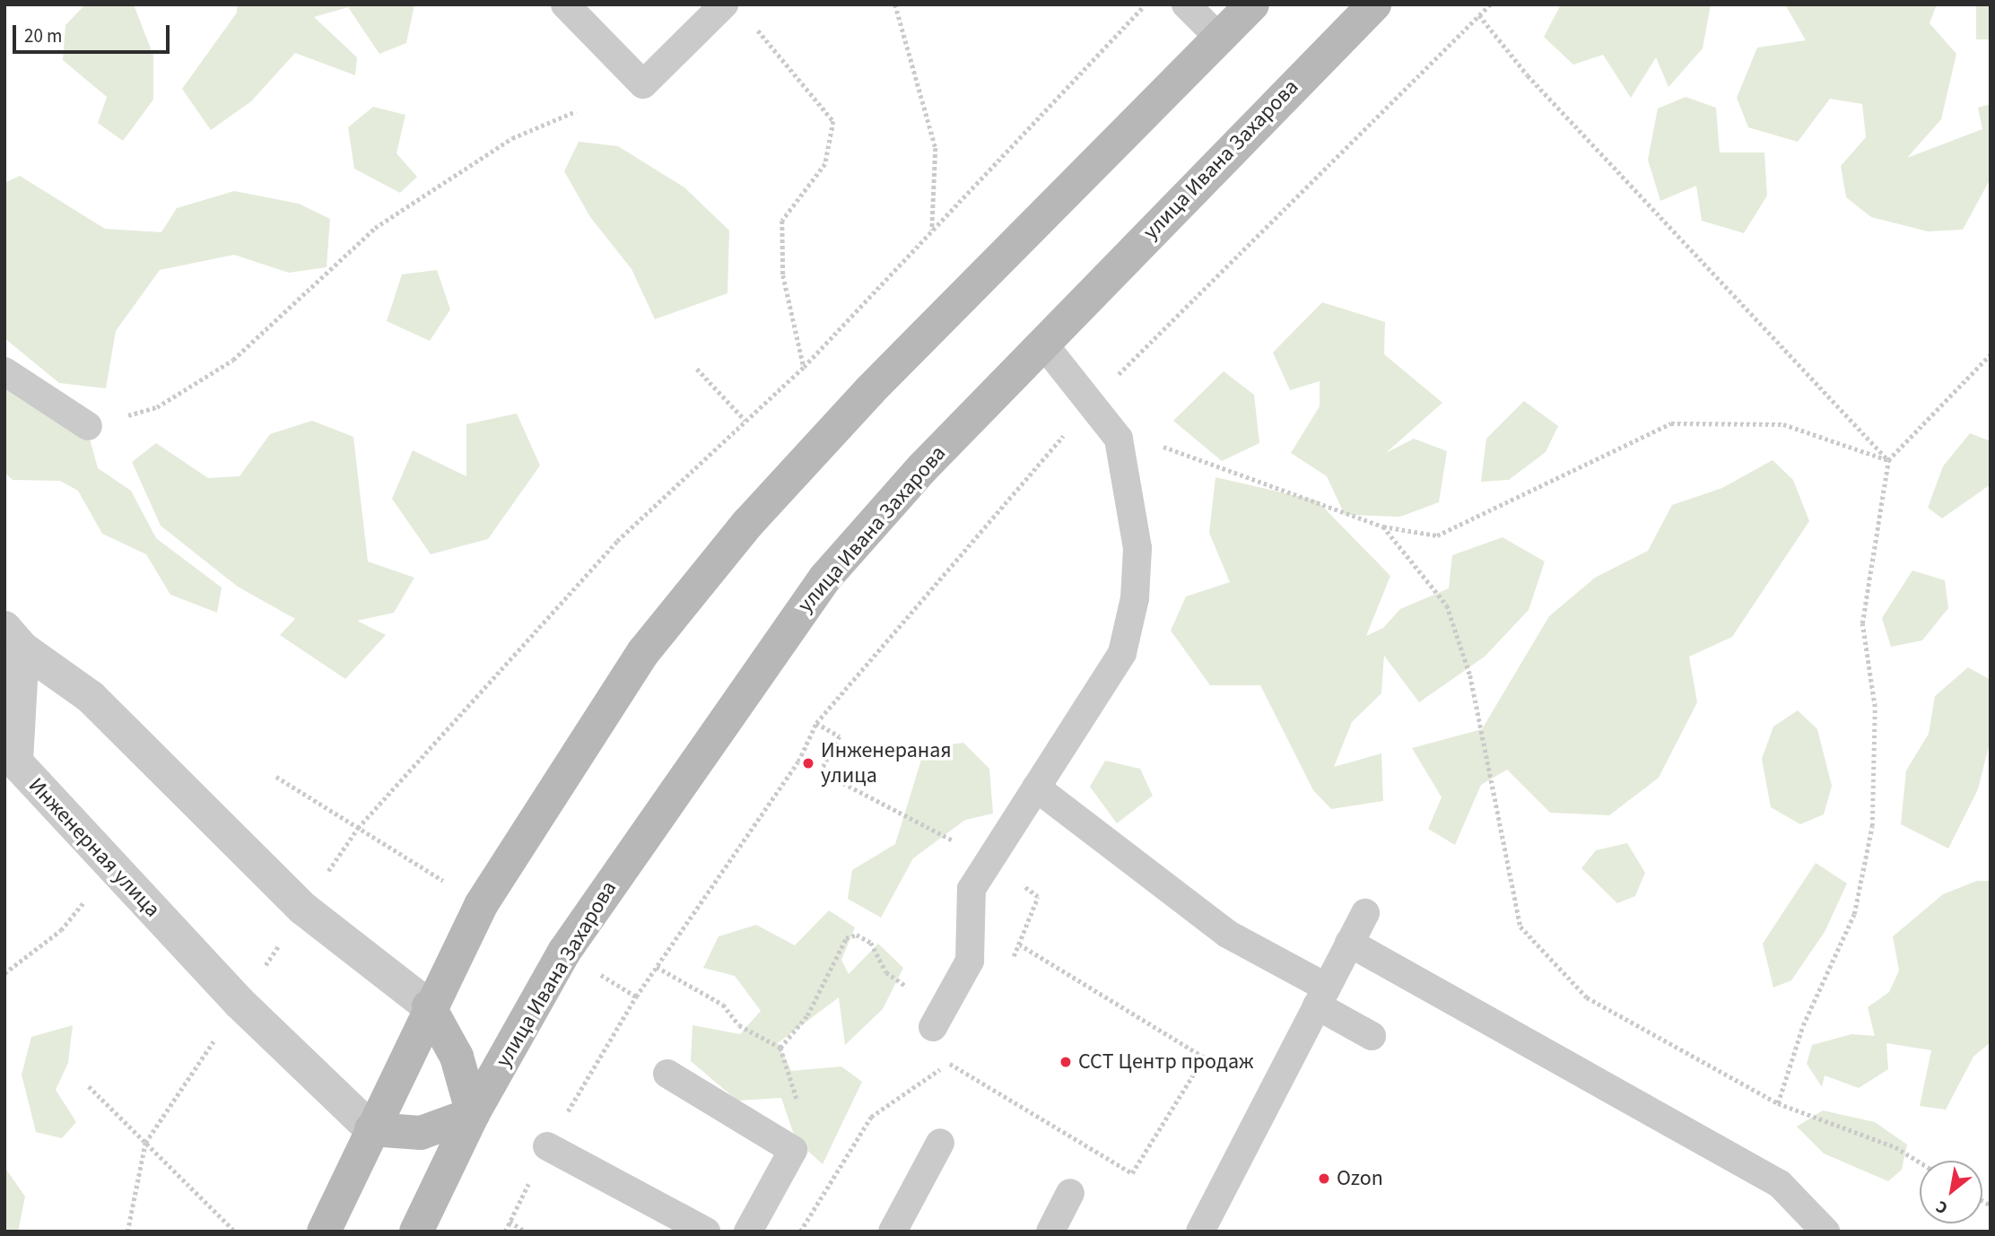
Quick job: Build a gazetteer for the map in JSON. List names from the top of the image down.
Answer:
{
  "streets": {
    "main road": ["улица Ивана Захарова"],
    "street": ["Инженерная улица"]
  },
  "places": ["Инженераная улица", "CCТ Центр продаж", "Ozon"],
  "scale_bar": "20 m",
  "north": "bottom left"
}
